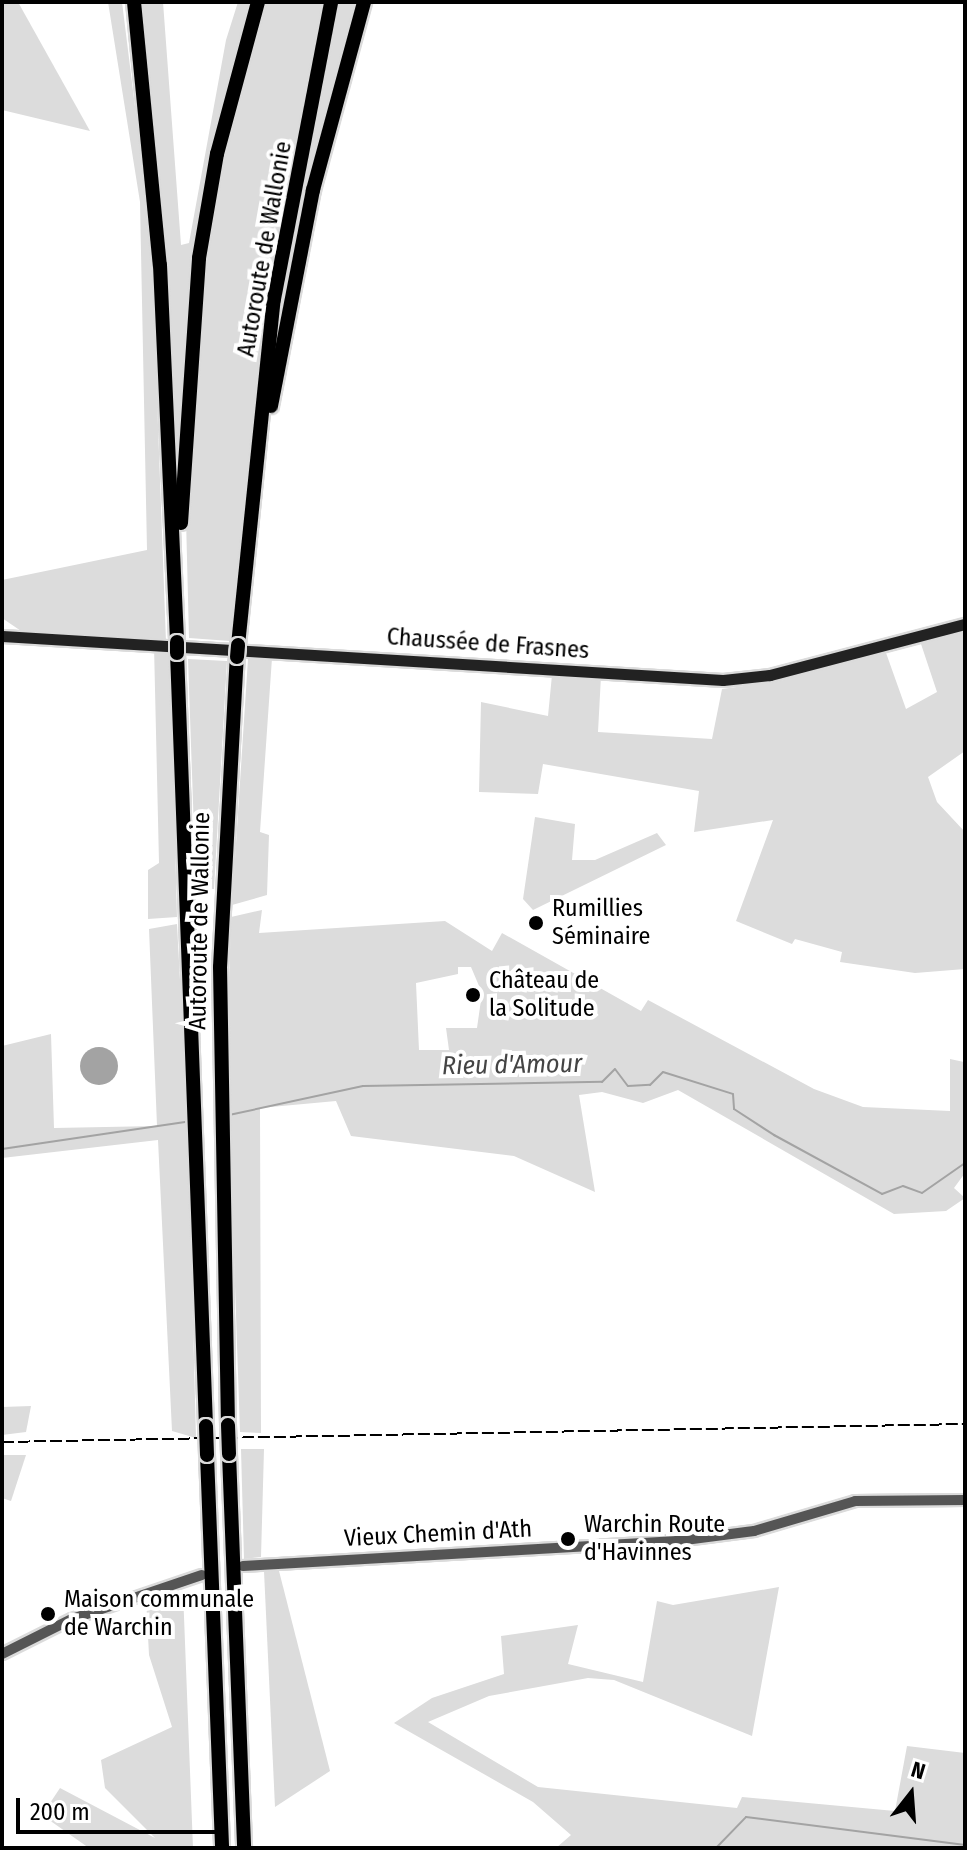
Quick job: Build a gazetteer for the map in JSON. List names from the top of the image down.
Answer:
{
  "streets": {
    "highway": ["Autoroute de Wallonie"],
    "main road": ["Chaussée de Frasnes"],
    "street": ["Vieux Chemin d'Ath"]
  },
  "water": ["Rieu d'Amour"],
  "places": [
    "Rumillies Séminaire",
    "Château de la Solitude",
    "Warchin Route d'Havinnes",
    "Maison communale de Warchin"
  ],
  "scale_bar": "200 m",
  "north": "top"
}
